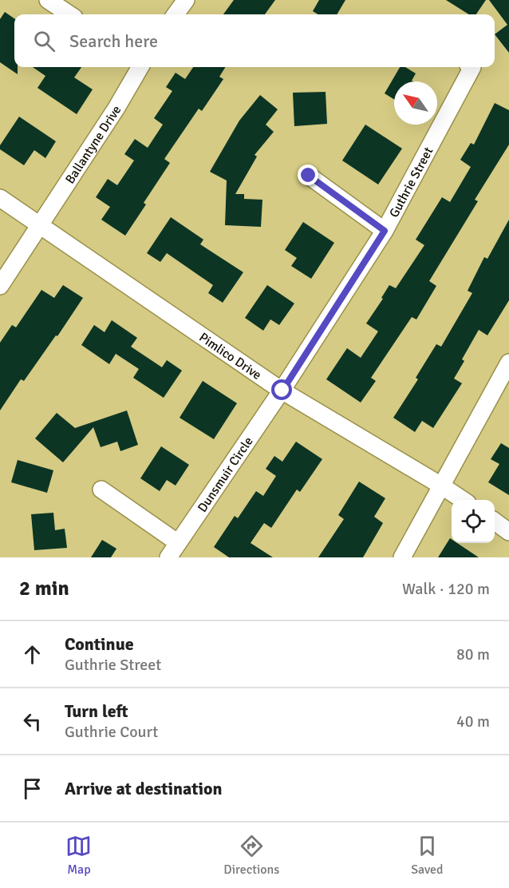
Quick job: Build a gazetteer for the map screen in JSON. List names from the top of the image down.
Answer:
{
  "streets": {
    "street": [
      "Ballantyne Drive",
      "Guthrie Street",
      "Pimlico Drive",
      "Dunsmuir Circle"
    ]
  },
  "crossings": [
    ["Ballantyne Drive", "Pimlico Drive"],
    ["Guthrie Street", "Pimlico Drive"],
    ["Guthrie Street", "Dunsmuir Circle"],
    ["Pimlico Drive", "Dunsmuir Circle"]
  ],
  "north": "top left",
  "page": {
    "search": "Search here",
    "heading": ["2 min", "Walk · 120 m"],
    "list": [
      ["Continue", "Guthrie Street", "80 m"],
      ["Turn left", "Guthrie Court", "40 m"],
      "Arrive at destination"
    ],
    "nav": ["Map", "Directions", "Saved"]
  }
}
